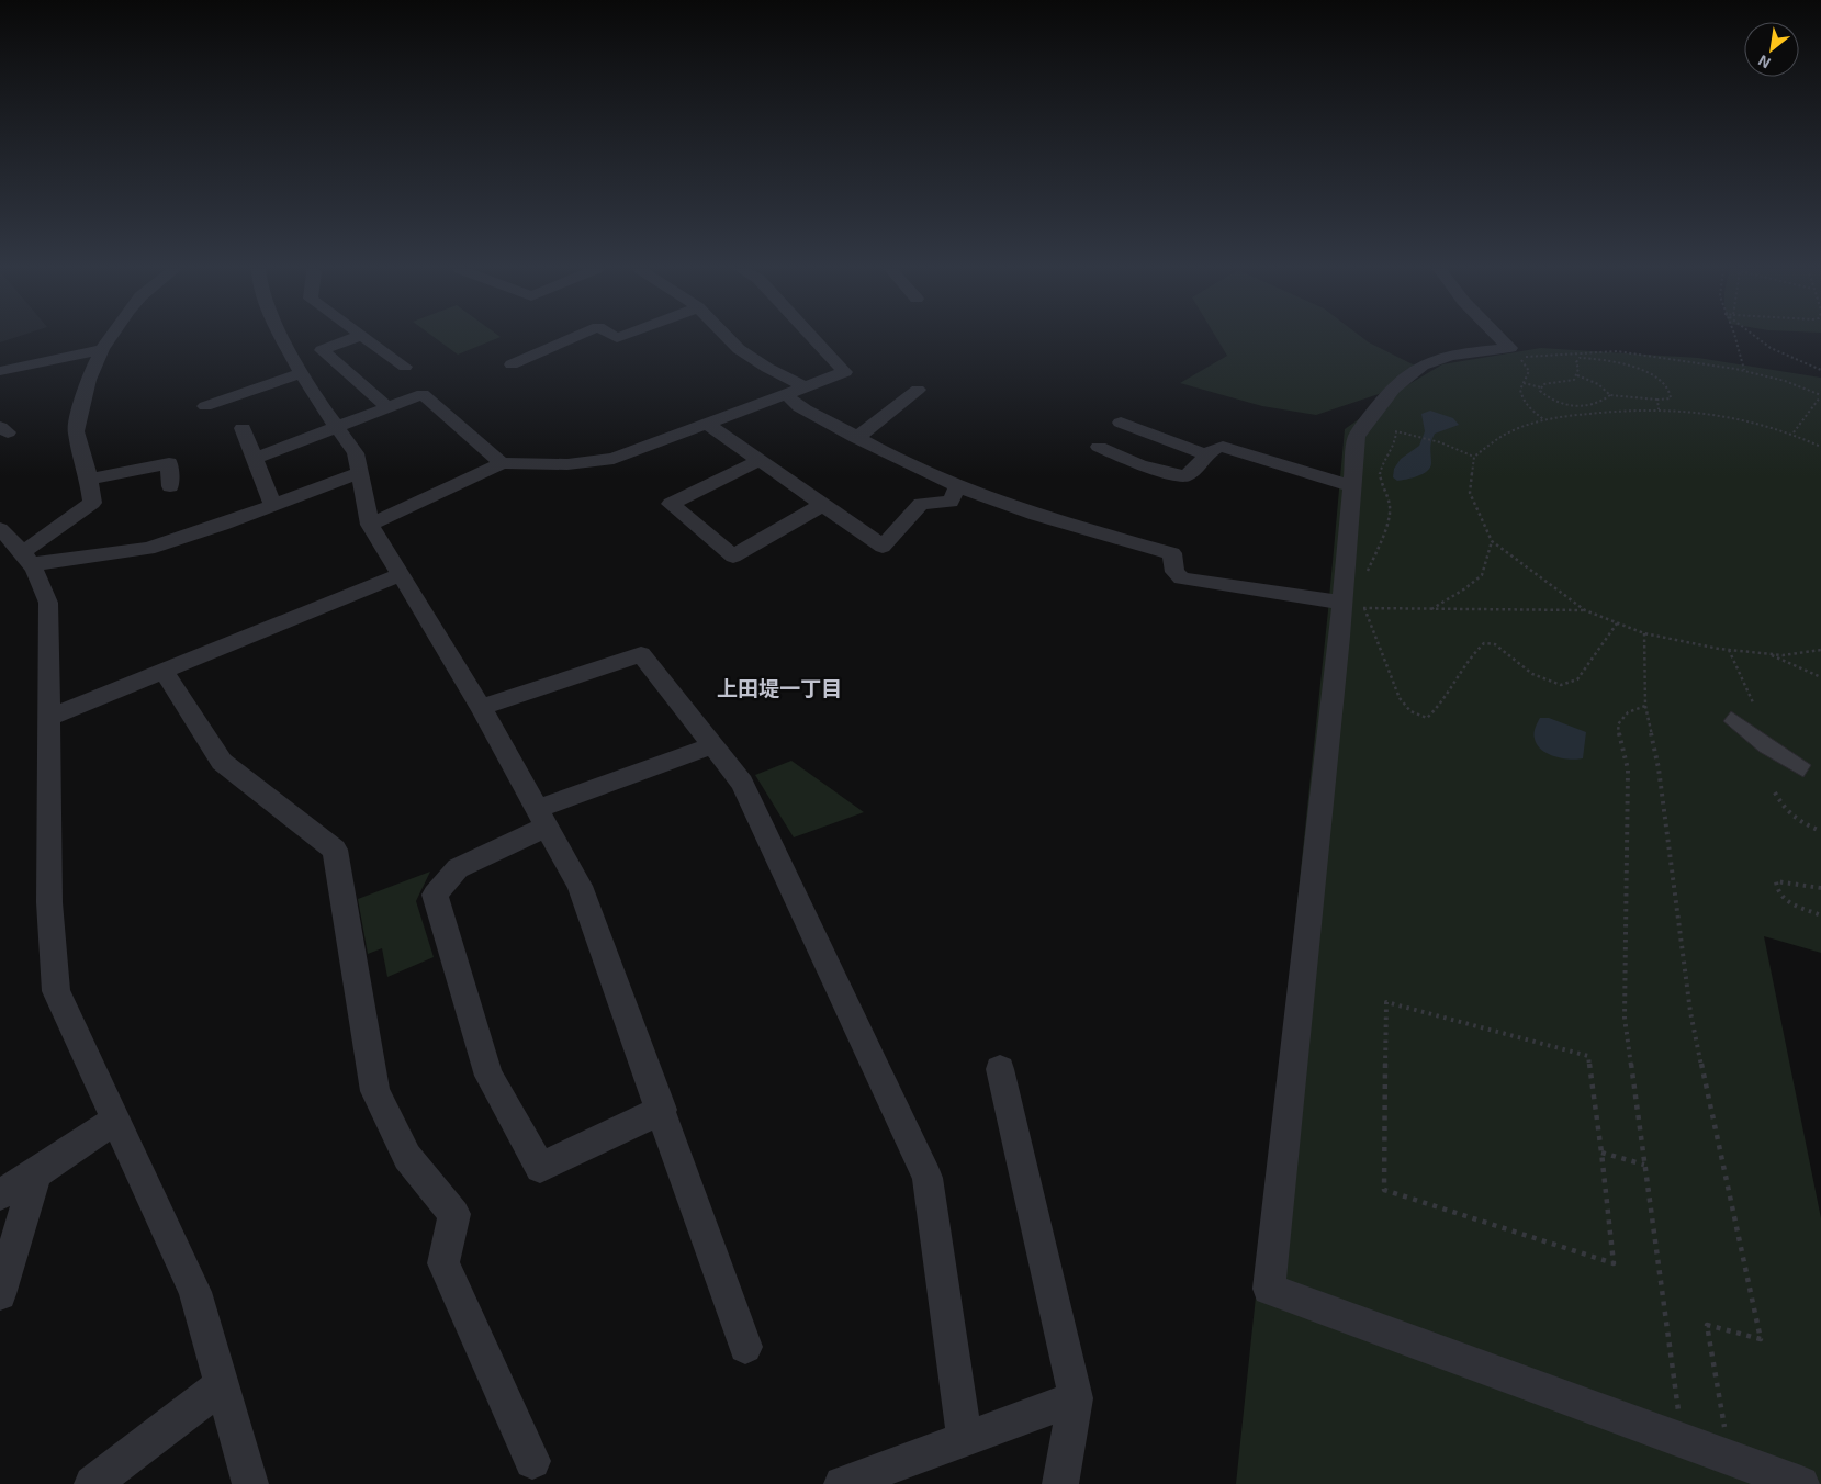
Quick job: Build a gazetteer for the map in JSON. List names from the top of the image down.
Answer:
{
  "districts": ["上田堤一丁目"],
  "north": "bottom left"
}
